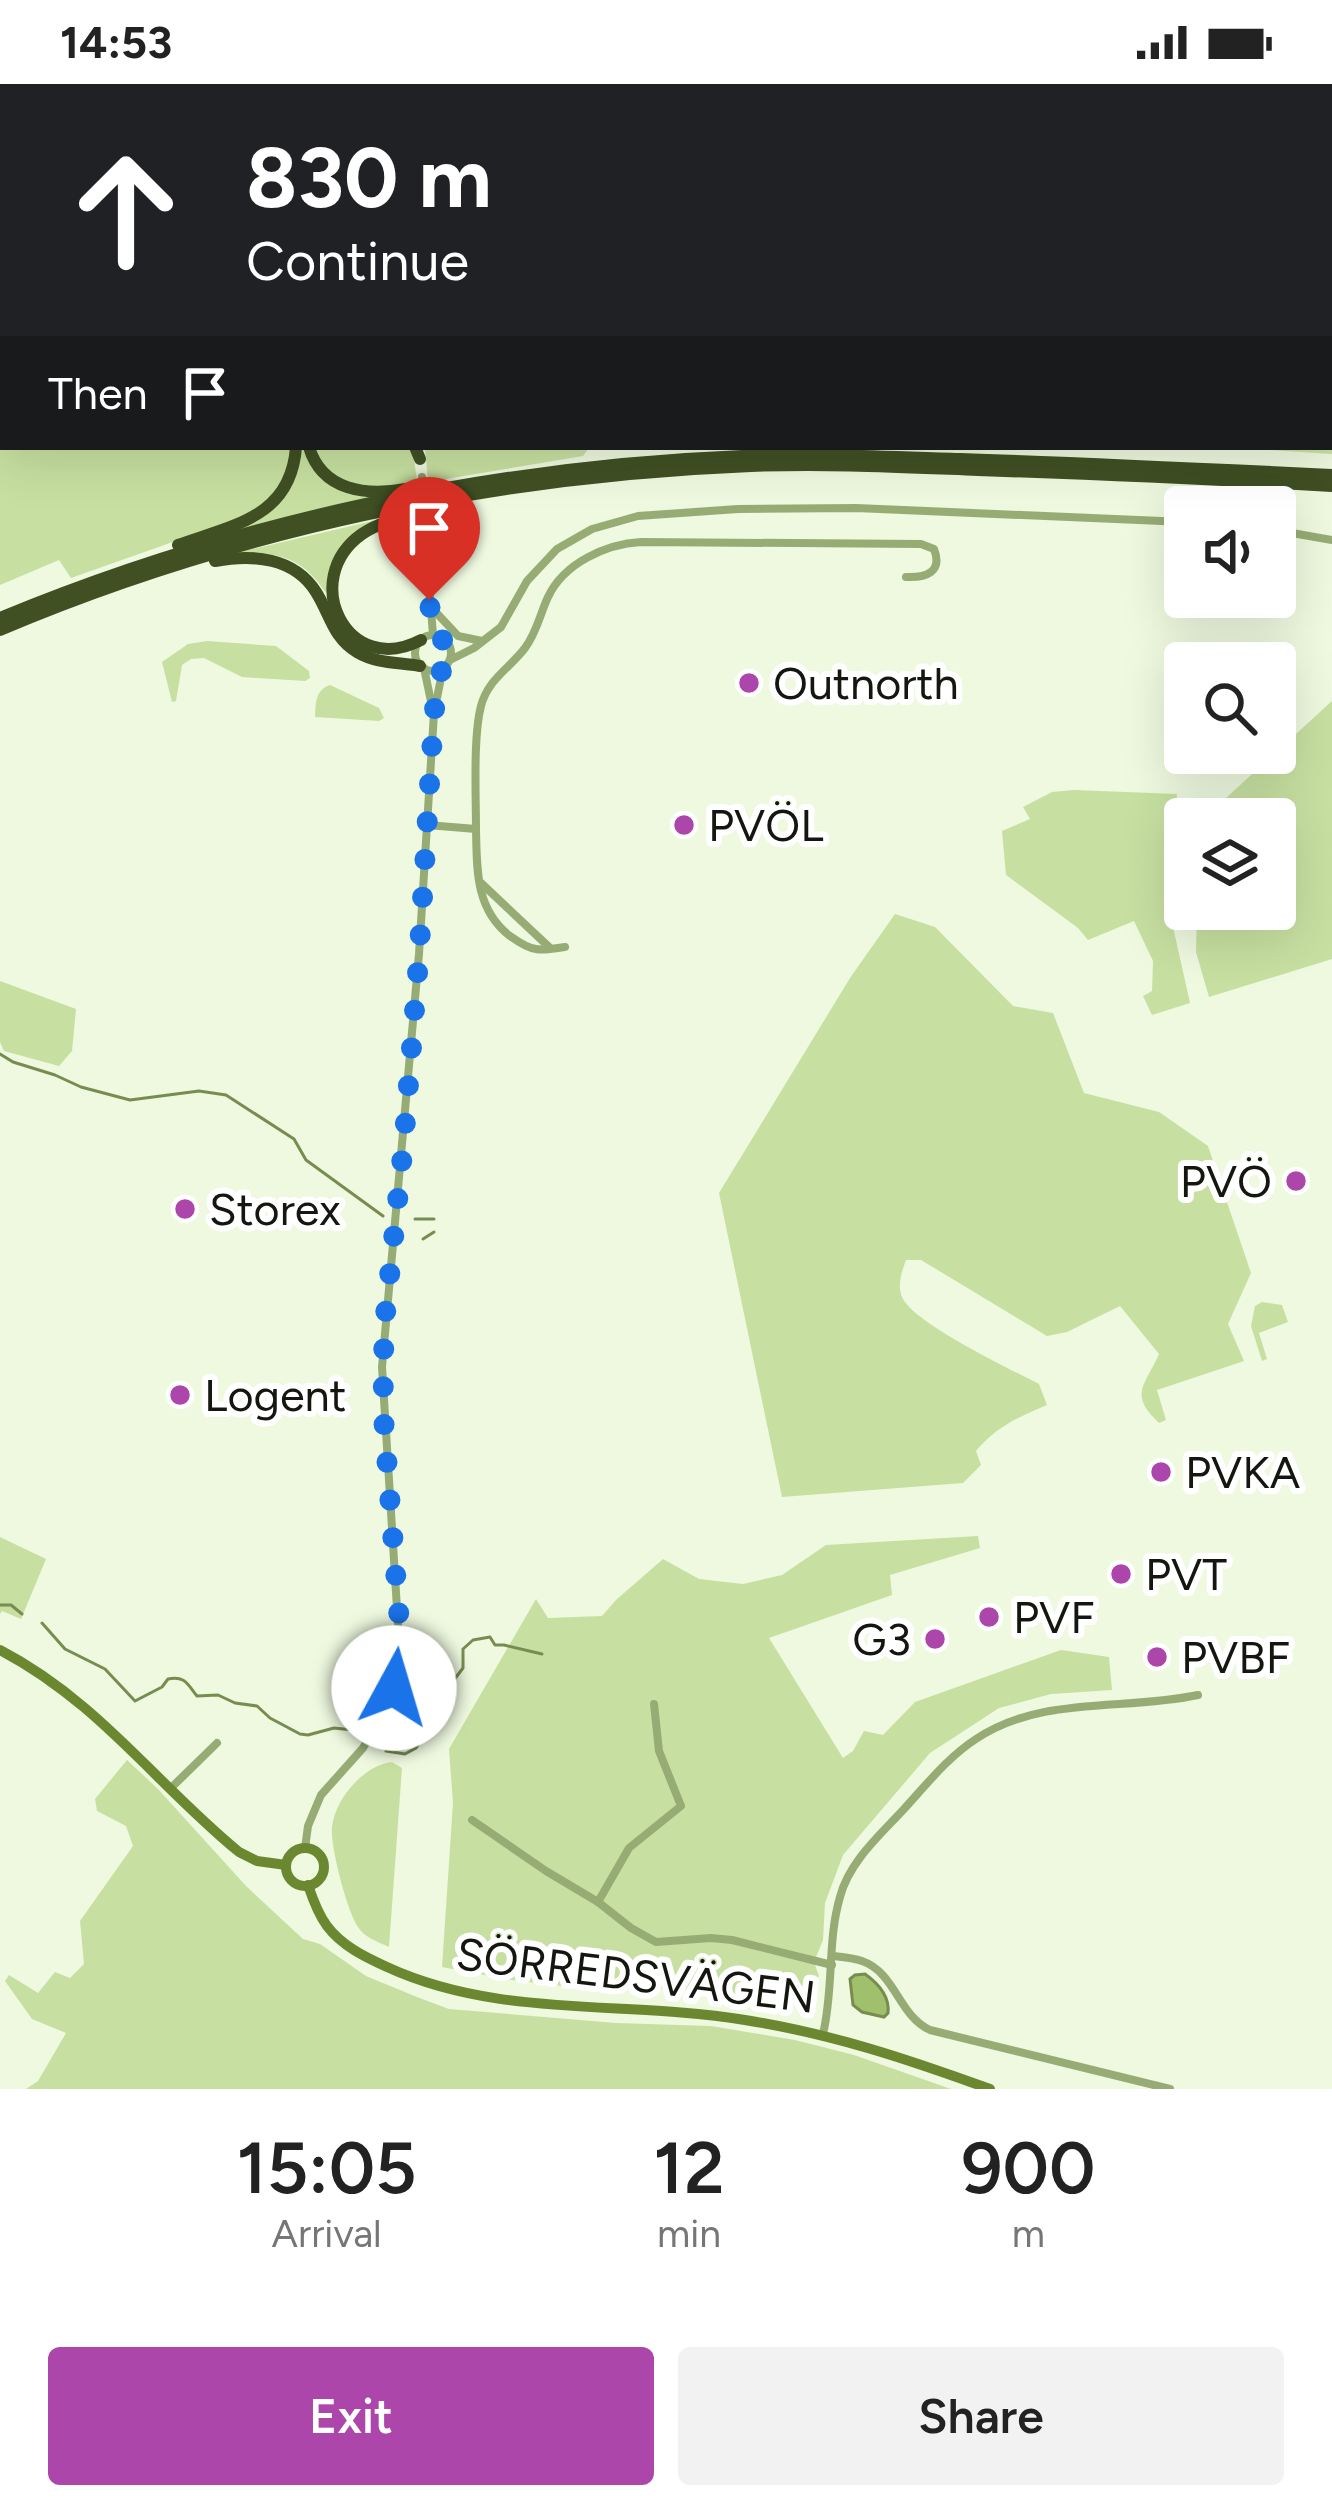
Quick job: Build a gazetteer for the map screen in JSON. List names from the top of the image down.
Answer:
{
  "streets": {
    "street": ["SÖRREDSVÄGEN"]
  },
  "places": [
    "Outnorth",
    "PVÖL",
    "PVÖ",
    "Storex",
    "Logent",
    "PVKA",
    "PVT",
    "PVF",
    "G3",
    "PVBF"
  ],
  "page": {
    "status": "14:53",
    "turn": ["830 m", "Continue"],
    "then": "Then",
    "eta": [
      "15:05",
      "Arrival",
      "12",
      "min",
      "900",
      "m"
    ],
    "buttons": ["Exit", "Share"]
  }
}
